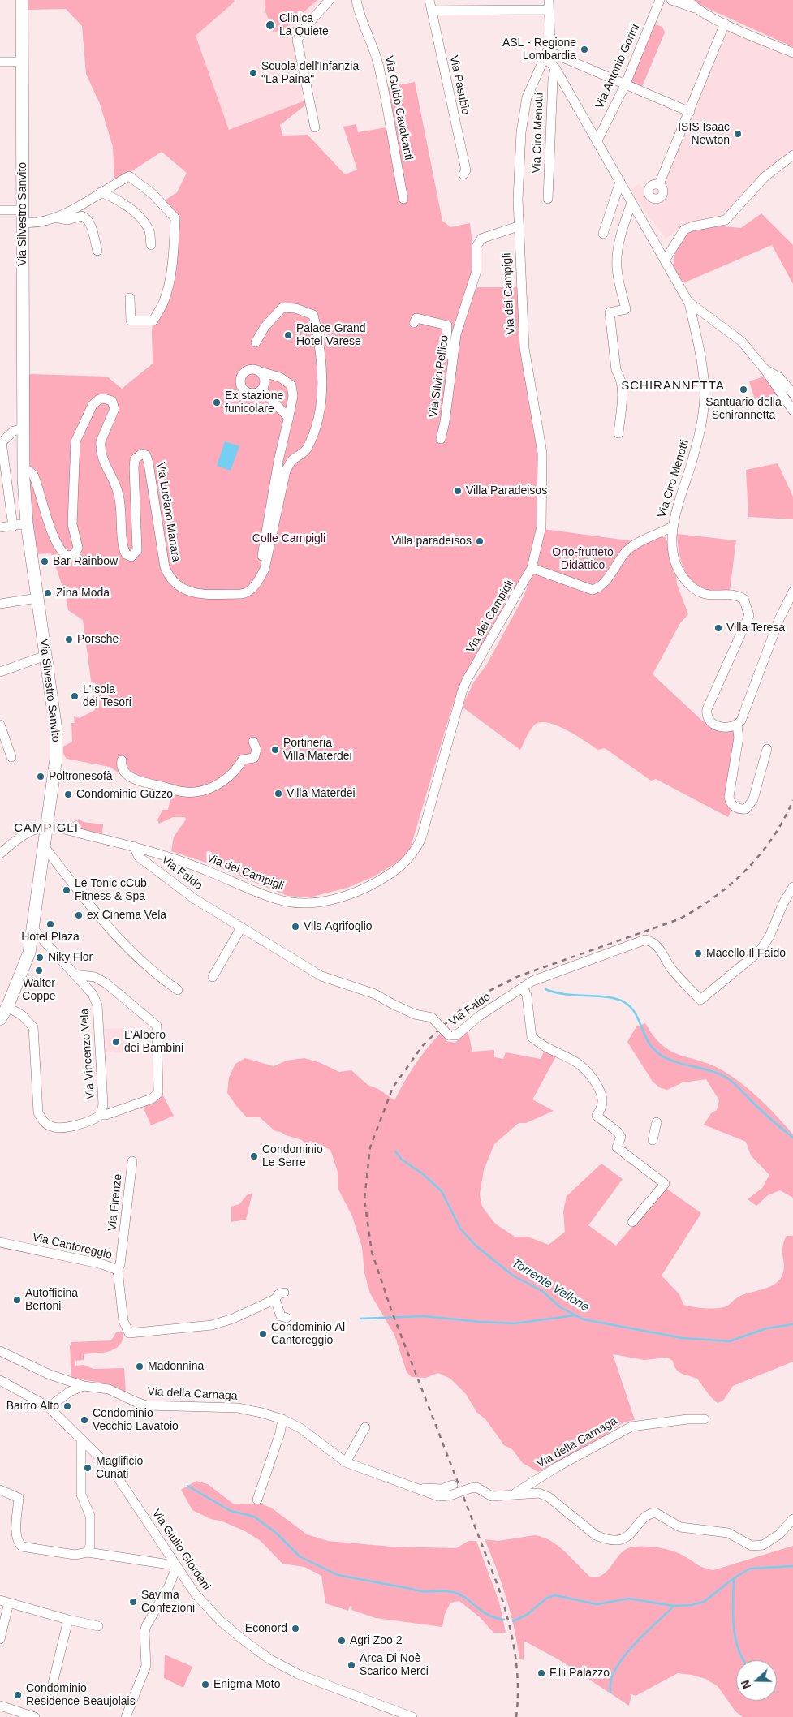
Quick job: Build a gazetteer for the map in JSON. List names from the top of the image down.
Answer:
{
  "streets": {
    "main road": ["Via Silvestro Sanvito"],
    "street": [
      "Via Antonio Gorini",
      "Via Pasubio",
      "Via Guido Cavalcanti",
      "Via Ciro Menotti",
      "Via dei Campigli",
      "Via Silvio Pellico",
      "Via Luciano Manara",
      "Via Faido",
      "Via Vincenzo Vela",
      "Via Firenze",
      "Via Cantoreggio",
      "Via della Carnaga",
      "Via Giulio Giordani"
    ]
  },
  "crossings": [
    ["Via Antonio Gorini", "Via Ciro Menotti"],
    ["Via Ciro Menotti", "Via dei Campigli"],
    ["Via Silvestro Sanvito", "Via dei Campigli"],
    ["Via Silvestro Sanvito", "Via Luciano Manara"],
    ["Via Silvestro Sanvito", "Via Vincenzo Vela"],
    ["Via dei Campigli", "Via Silvio Pellico"],
    ["Via dei Campigli", "Via Faido"],
    ["Via Firenze", "Via Cantoreggio"]
  ],
  "districts": ["SCHIRANNETTA", "CAMPIGLI"],
  "water": ["Torrente Vellone"],
  "parks": ["Colle Campigli", "Orto-frutteto Didattico"],
  "places": [
    "Clinica La Quiete",
    "ASL - Regione Lombardia",
    "Scuola dell'Infanzia \"La Paina\"",
    "ISIS Isaac Newton",
    "Palace Grand Hotel Varese",
    "Santuario della Schirannetta",
    "Ex stazione funicolare",
    "Villa Paradeisos",
    "Villa paradeisos",
    "Bar Rainbow",
    "Zina Moda",
    "Villa Teresa",
    "Porsche",
    "L'Isola dei Tesori",
    "Portineria Villa Materdei",
    "Poltronesofà",
    "Villa Materdei",
    "Condominio Guzzo",
    "Le Tonic cCub Fitness & Spa",
    "ex Cinema Vela",
    "Hotel Plaza",
    "Vils Agrifoglio",
    "Macello Il Faido",
    "Niky Flor",
    "Walter Coppe",
    "L'Albero dei Bambini",
    "Condominio Le Serre",
    "Autofficina Bertoni",
    "Condominio Al Cantoreggio",
    "Madonnina",
    "Bairro Alto",
    "Condominio Vecchio Lavatoio",
    "Maglificio Cunati",
    "Savima Confezioni",
    "Econord",
    "Agri Zoo 2",
    "Arca Di Noè Scarico Merci",
    "F.lli Palazzo",
    "Enigma Moto",
    "Condominio Residence Beaujolais"
  ],
  "north": "left"
}
